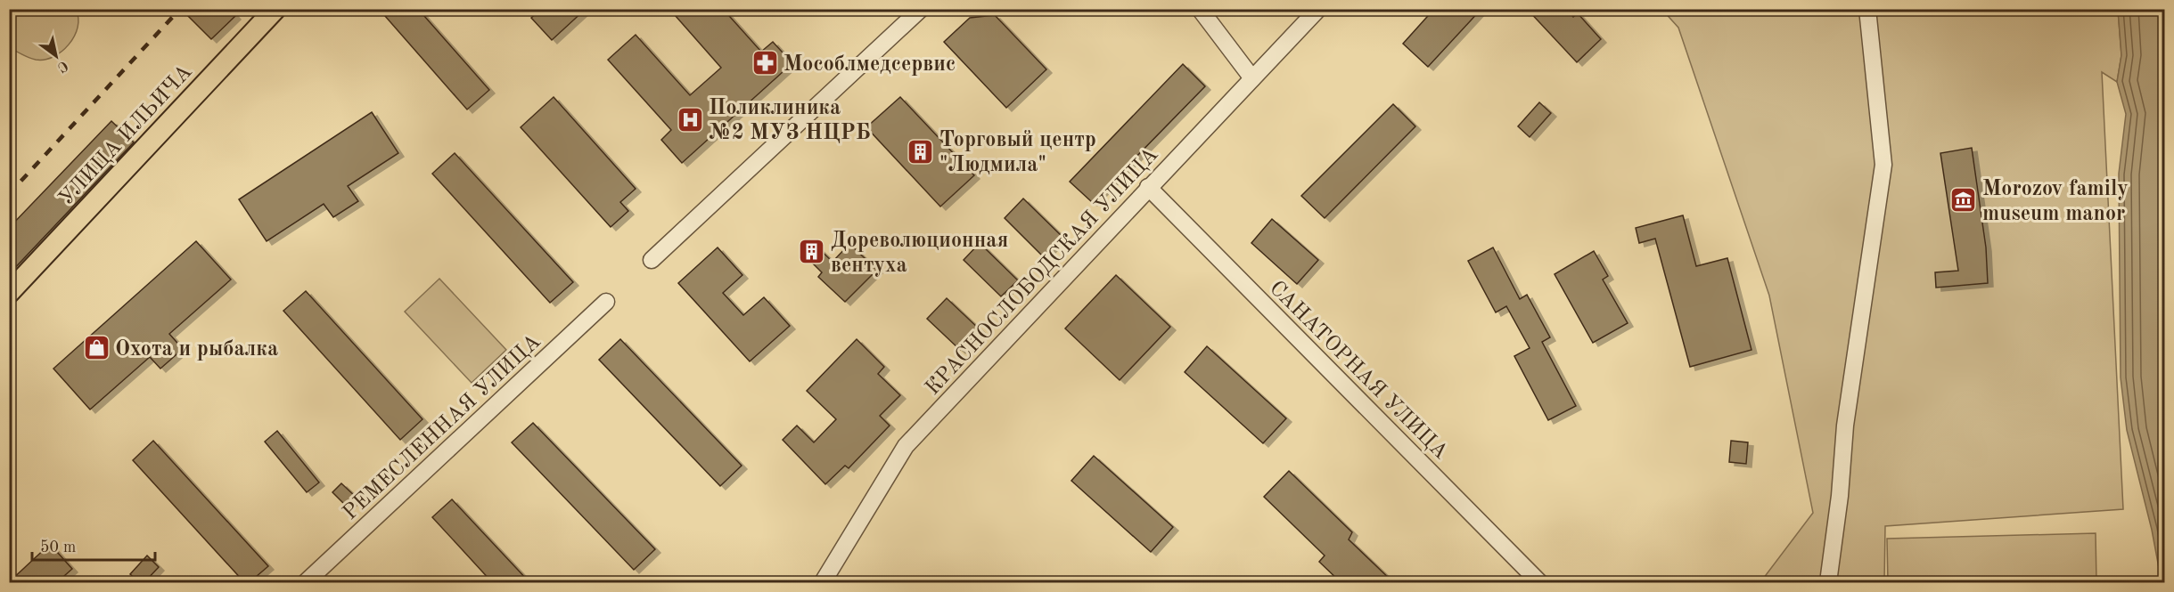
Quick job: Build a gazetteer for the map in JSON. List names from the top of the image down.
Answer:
{
  "streets": {
    "main road": ["УЛИЦА ИЛЬИЧА"],
    "street": ["КРАСНОСЛОБОДСКАЯ УЛИЦА", "САНАТОРНАЯ УЛИЦА", "РЕМЕСЛЕННАЯ УЛИЦА"]
  },
  "crossings": [
    ["КРАСНОСЛОБОДСКАЯ УЛИЦА", "САНАТОРНАЯ УЛИЦА"]
  ],
  "places": {
    "pharmacy": ["Мособлмедсервис"],
    "hospital": ["Поликлиника №2 МУЗ НЦРБ"],
    "building": ["Торговый центр \"Людмила\"", "Дореволюционная вентуха"],
    "museum": ["Morozov family museum manor"],
    "shop": ["Охота и рыбалка"]
  },
  "scale_bar": "50 m",
  "north": "bottom right"
}
